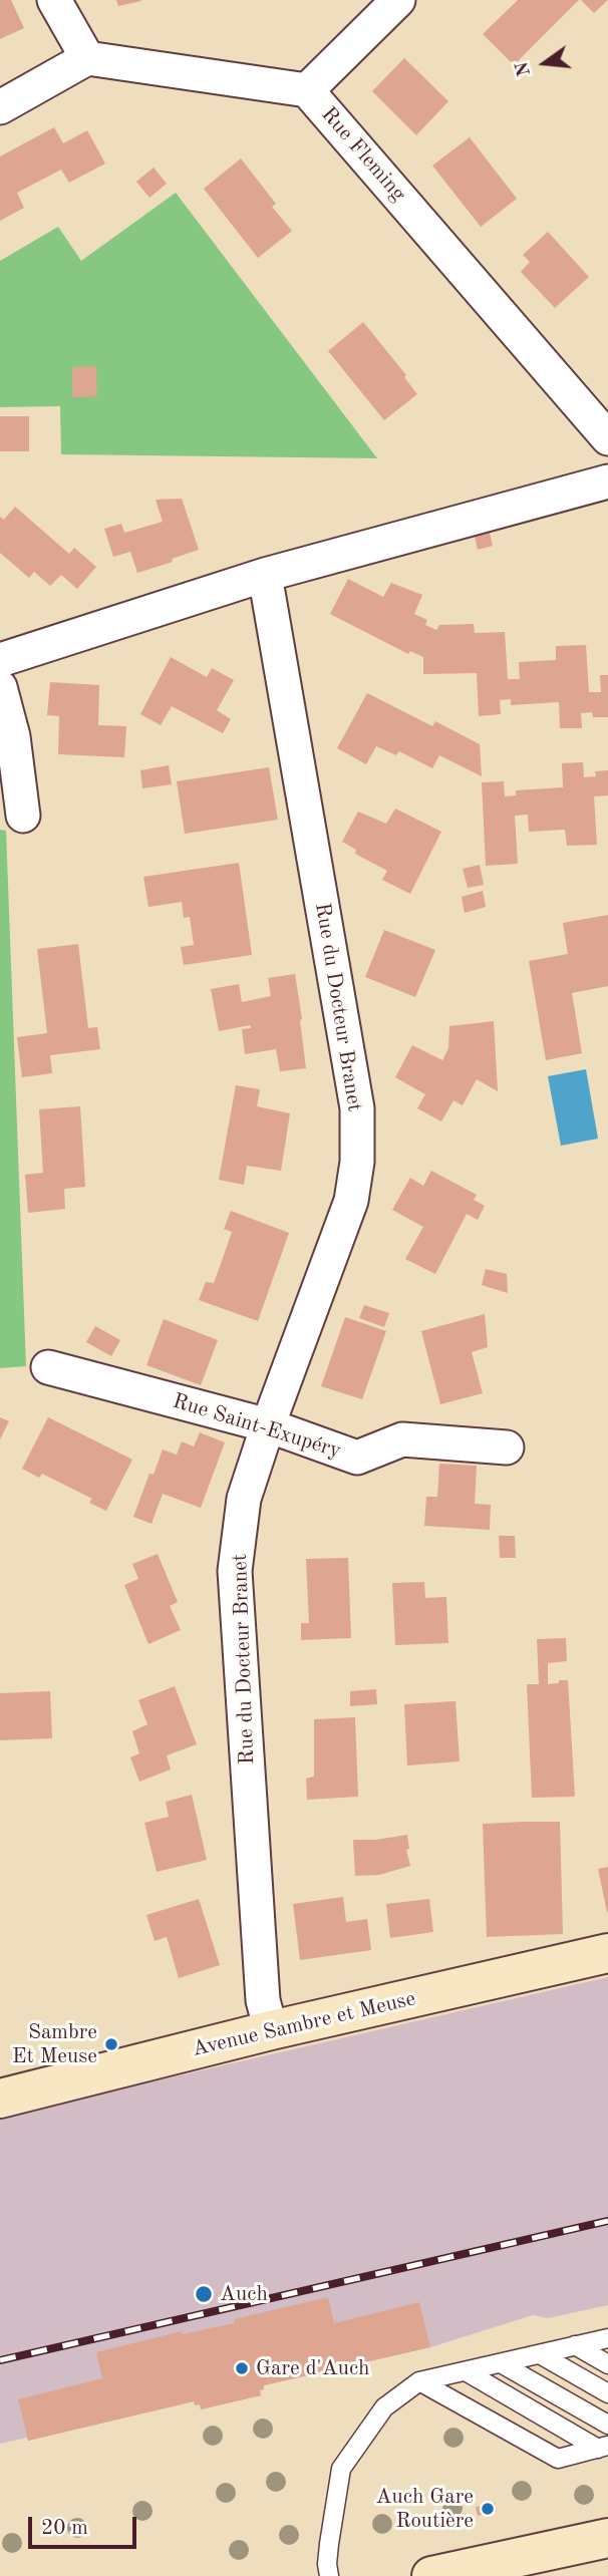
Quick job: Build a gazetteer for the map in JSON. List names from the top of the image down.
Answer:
{
  "streets": {
    "street": [
      "Rue Fleming",
      "Rue du Docteur Branet",
      "Rue Saint-Exupéry",
      "Avenue Sambre et Meuse"
    ]
  },
  "crossings": [
    ["Rue du Docteur Branet", "Rue Saint-Exupéry"],
    ["Rue du Docteur Branet", "Avenue Sambre et Meuse"]
  ],
  "places": [
    "Sambre Et Meuse",
    "Auch",
    "Gare d'Auch",
    "Auch Gare Routière"
  ],
  "scale_bar": "20 m",
  "north": "left"
}
